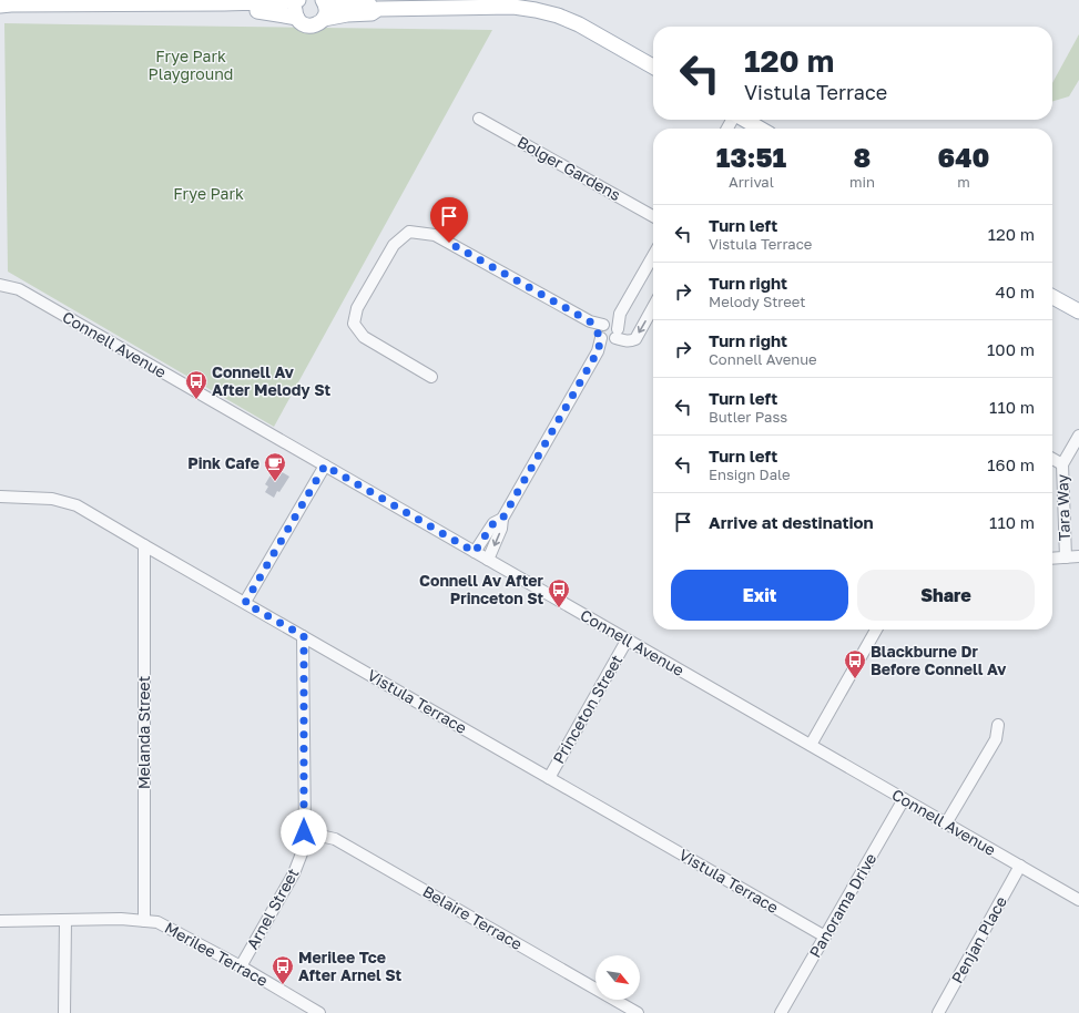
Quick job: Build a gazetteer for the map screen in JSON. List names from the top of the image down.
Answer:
{
  "streets": {
    "street": [
      "Bolger Gardens",
      "Connell Avenue",
      "Tara Way",
      "Vistula Terrace",
      "Princeton Street",
      "Melanda Street",
      "Panorama Drive",
      "Arnel Street",
      "Belaire Terrace",
      "Penjan Place",
      "Merilee Terrace"
    ]
  },
  "crossings": [
    ["Connell Avenue", "Princeton Street"],
    ["Connell Avenue", "Panorama Drive"],
    ["Connell Avenue", "Penjan Place"],
    ["Vistula Terrace", "Princeton Street"],
    ["Vistula Terrace", "Melanda Street"],
    ["Vistula Terrace", "Panorama Drive"],
    ["Vistula Terrace", "Arnel Street"],
    ["Melanda Street", "Merilee Terrace"],
    ["Arnel Street", "Belaire Terrace"],
    ["Arnel Street", "Merilee Terrace"]
  ],
  "parks": ["Frye Park Playground", "Frye Park"],
  "places": {
    "bus stop": [
      "Connell Av After Melody St",
      "Connell Av After Princeton St",
      "Blackburne Dr Before Connell Av",
      "Merilee Tce After Arnel St"
    ],
    "cafe": ["Pink Cafe"]
  },
  "north": "bottom right",
  "page": {
    "turn": ["120 m", "Vistula Terrace"],
    "eta": [
      "13:51",
      "Arrival",
      "8",
      "min",
      "640",
      "m"
    ],
    "list": [
      {
        "name": "Turn left",
        "note": "Vistula Terrace",
        "value": "120 m"
      },
      {
        "name": "Turn right",
        "note": "Melody Street",
        "value": "40 m"
      },
      {
        "name": "Turn right",
        "note": "Connell Avenue",
        "value": "100 m"
      },
      {
        "name": "Turn left",
        "note": "Butler Pass",
        "value": "110 m"
      },
      {
        "name": "Turn left",
        "note": "Ensign Dale",
        "value": "160 m"
      },
      {
        "name": "Arrive at destination",
        "value": "110 m"
      }
    ],
    "buttons": ["Exit", "Share"]
  }
}
